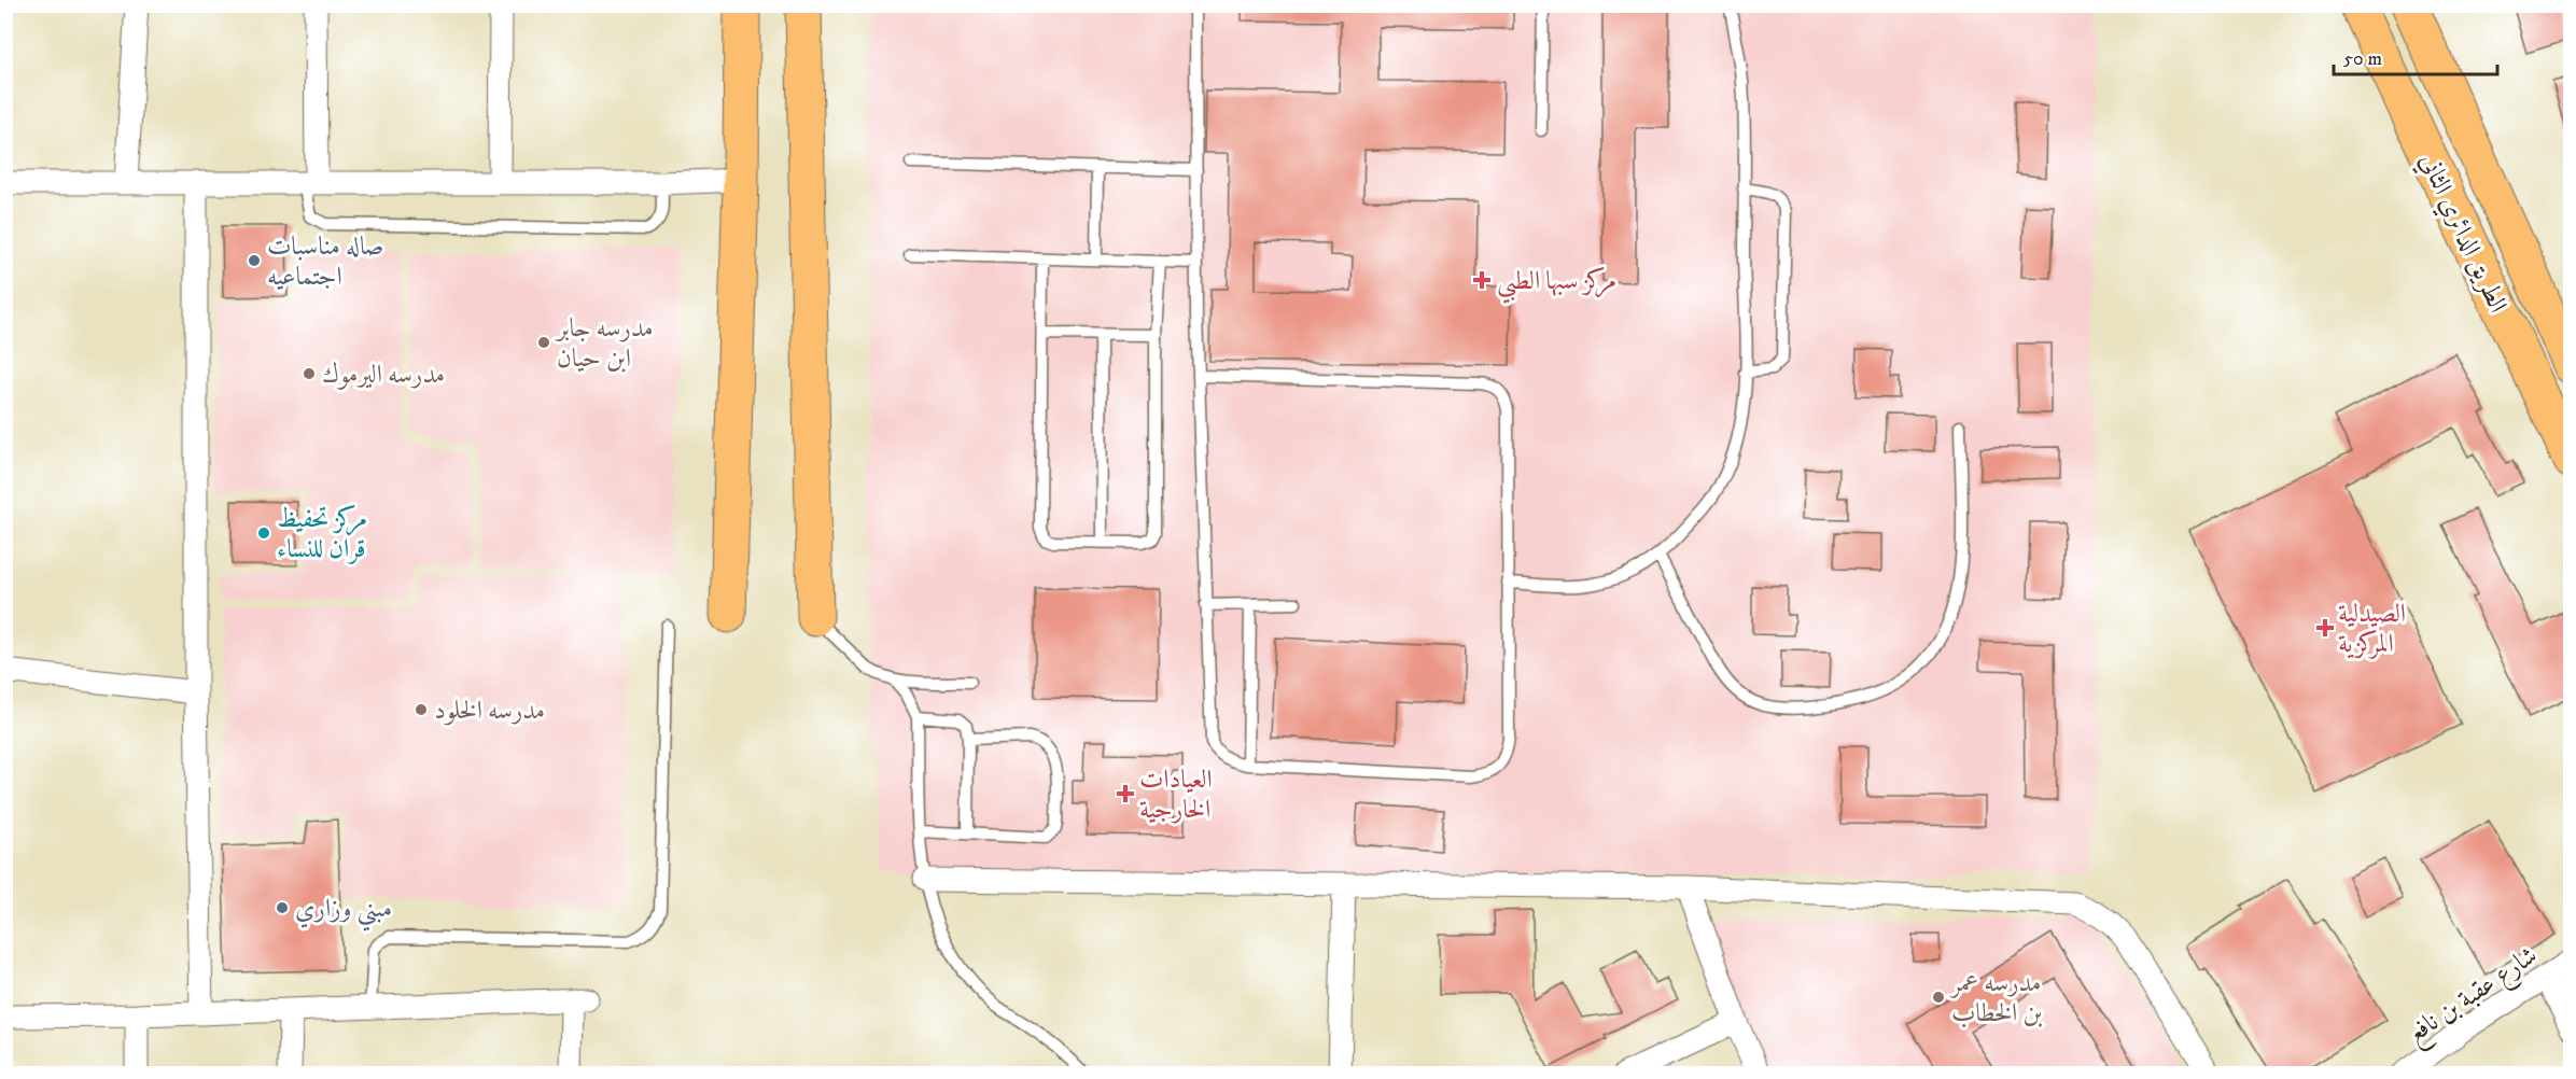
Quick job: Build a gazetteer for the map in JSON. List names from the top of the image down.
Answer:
{
  "streets": {
    "main road": ["الطريق الدائري الثاني"],
    "street": ["شارع عقبة بن نافع"]
  },
  "places": {
    "other": [
      "صاله مناسبات اجتماعيه",
      "مدرسه جابر ابن حيان",
      "مدرسه اليرموك",
      "مركز تحفيظ قران للنساء",
      "مدرسه الخلود",
      "مبني وزاري",
      "مدرسه عمر بن الخطاب"
    ],
    "health": ["مركز سبها الطبي", "الصيدلية المركزية", "العيادات الخارجية"]
  },
  "scale_bar": "50 m"
}
